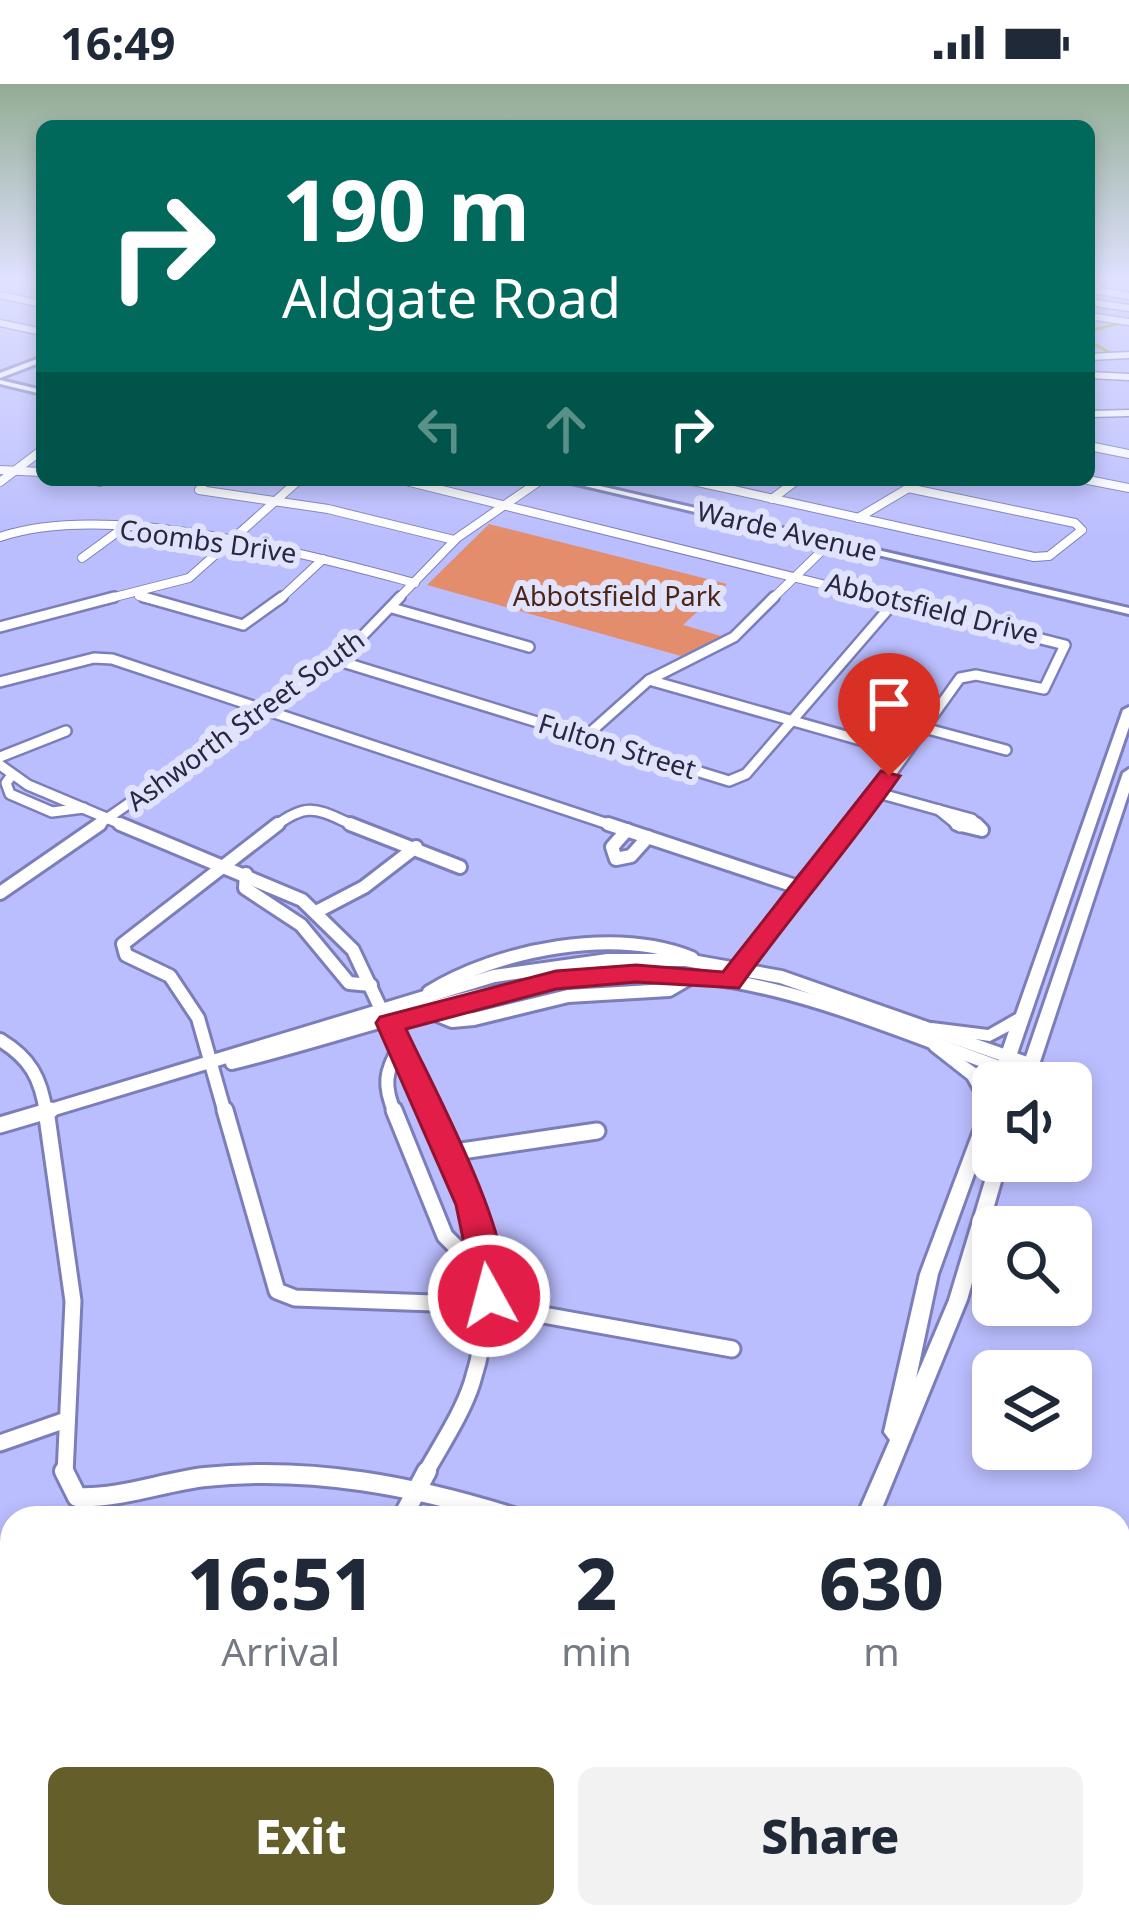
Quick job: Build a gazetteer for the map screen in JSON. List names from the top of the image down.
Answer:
{
  "streets": {
    "main road": ["Warde Avenue"],
    "street": [
      "Coombs Drive",
      "Abbotsfield Drive",
      "Ashworth Street South",
      "Fulton Street"
    ]
  },
  "crossings": [
    ["Coombs Drive", "Ashworth Street South"],
    ["Abbotsfield Drive", "Ashworth Street South"],
    ["Abbotsfield Drive", "Fulton Street"],
    ["Ashworth Street South", "Fulton Street"]
  ],
  "parks": ["Abbotsfield Park"],
  "page": {
    "status": "16:49",
    "turn": ["190 m", "Aldgate Road"],
    "eta": [
      "16:51",
      "Arrival",
      "2",
      "min",
      "630",
      "m"
    ],
    "buttons": ["Exit", "Share"]
  }
}
